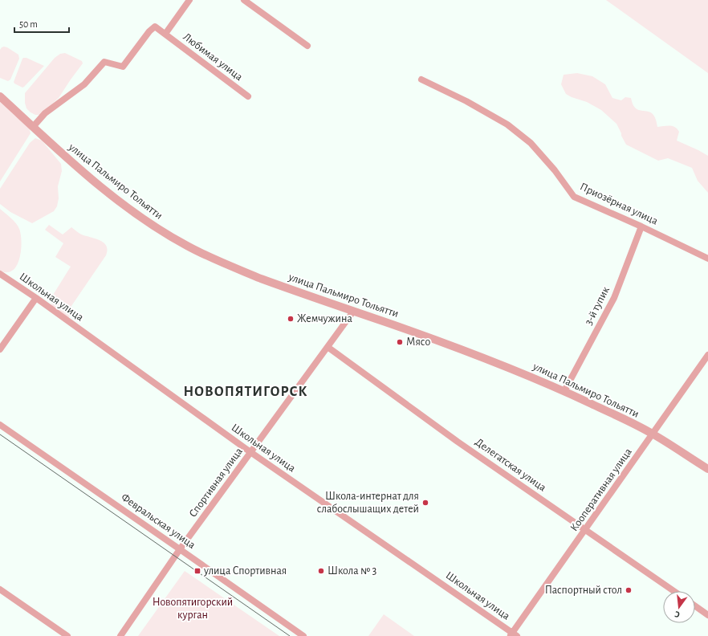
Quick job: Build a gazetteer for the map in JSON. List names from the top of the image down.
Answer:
{
  "streets": {
    "street": [
      "Любимая улица",
      "улица Пальмиро Тольятти",
      "Приозёрная улица",
      "Школьная улица",
      "3-й тупик",
      "Делегатская улица",
      "Спортивная улица",
      "Кооперативная улица",
      "Февральская улица"
    ]
  },
  "crossings": [
    ["Любимая улица", "улица Пальмиро Тольятти"],
    ["улица Пальмиро Тольятти", "3-й тупик"],
    ["улица Пальмиро Тольятти", "Спортивная улица"],
    ["улица Пальмиро Тольятти", "Кооперативная улица"],
    ["Приозёрная улица", "3-й тупик"],
    ["Школьная улица", "Спортивная улица"],
    ["Школьная улица", "Кооперативная улица"],
    ["Делегатская улица", "Спортивная улица"],
    ["Делегатская улица", "Кооперативная улица"],
    ["Спортивная улица", "Февральская улица"]
  ],
  "districts": ["НОВОПЯТИГОРСК"],
  "parks": ["Новопятигорский курган"],
  "places": {
    "other": [
      "Жемчужина",
      "Мясо",
      "Школа-интернат для слабослышащих детей",
      "Школа № 3",
      "Паспортный стол"
    ],
    "transit": ["улица Спортивная"]
  },
  "scale_bar": "50 m",
  "north": "bottom"
}
